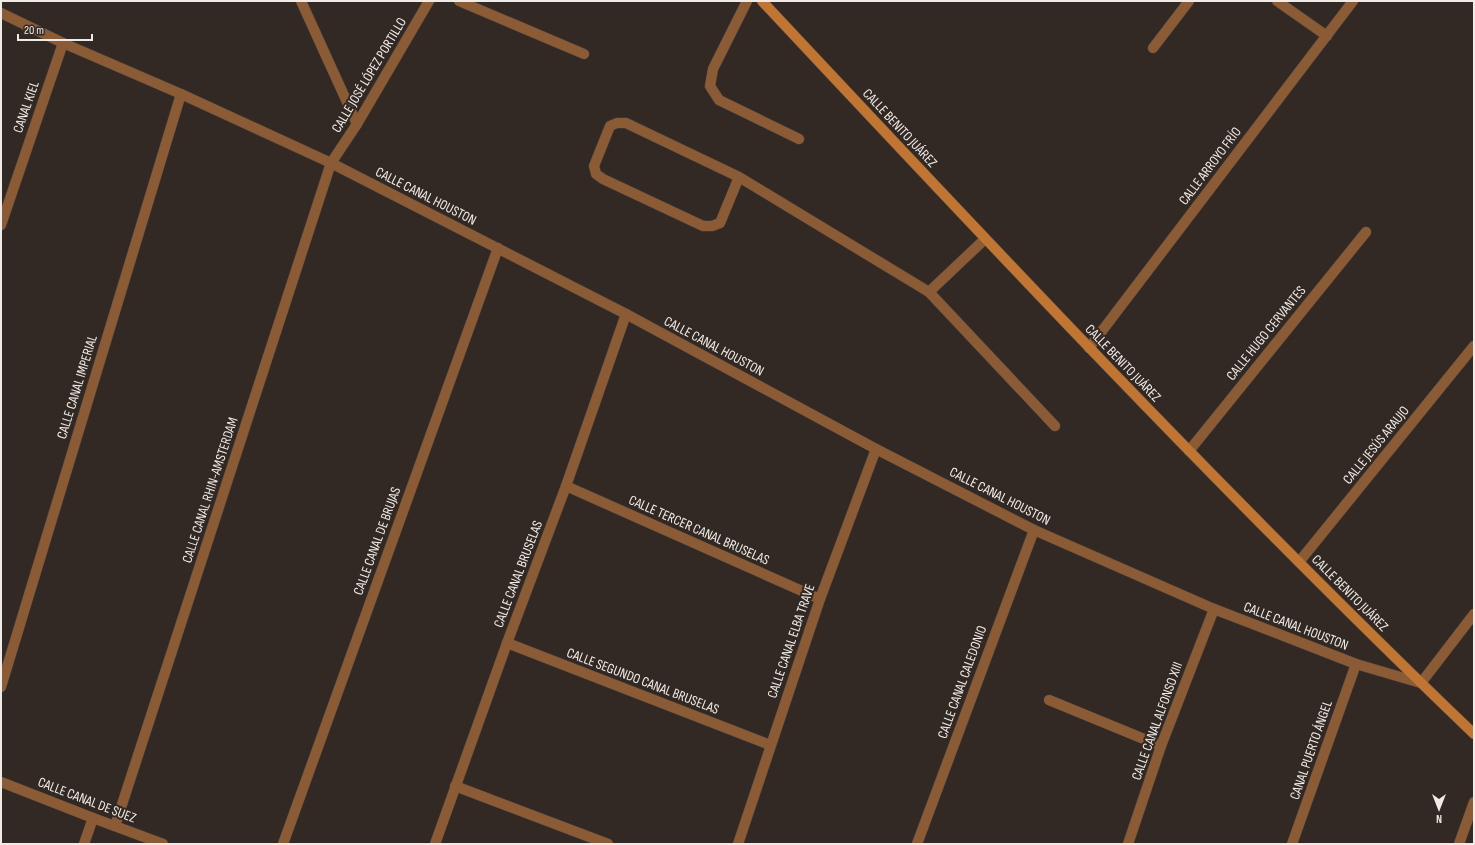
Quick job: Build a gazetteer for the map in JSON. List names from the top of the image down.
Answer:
{
  "streets": {
    "street": [
      "CALLE JOSÉ LÓPEZ PORTILLO",
      "CANAL KIEL",
      "CALLE BENITO JUÁREZ",
      "CALLE ARROYO FRÍO",
      "CALLE CANAL HOUSTON",
      "CALLE HUGO CERVANTES",
      "CALLE CANAL IMPERIAL",
      "CALLE JESÚS ARAUJO",
      "CALLE CANAL RHIN-AMSTERDAM",
      "CALLE TERCER CANAL BRUSELAS",
      "CALLE CANAL DE BRUJAS",
      "CALLE CANAL BRUSELAS",
      "CALLE CANAL ELBA TRAVE",
      "CALLE SEGUNDO CANAL BRUSELAS",
      "CALLE CANAL CALEDONIO",
      "CALLE CANAL ALFONSO XIII",
      "CANAL PUERTO ÁNGEL",
      "CALLE CANAL DE SUEZ"
    ]
  },
  "crossings": [
    ["CALLE JOSÉ LÓPEZ PORTILLO", "CALLE CANAL HOUSTON"],
    ["CALLE JOSÉ LÓPEZ PORTILLO", "CALLE CANAL RHIN-AMSTERDAM"],
    ["CANAL KIEL", "CALLE CANAL HOUSTON"],
    ["CALLE BENITO JUÁREZ", "CALLE ARROYO FRÍO"],
    ["CALLE BENITO JUÁREZ", "CALLE CANAL HOUSTON"],
    ["CALLE BENITO JUÁREZ", "CALLE HUGO CERVANTES"],
    ["CALLE BENITO JUÁREZ", "CALLE JESÚS ARAUJO"],
    ["CALLE CANAL HOUSTON", "CALLE CANAL IMPERIAL"],
    ["CALLE CANAL HOUSTON", "CALLE CANAL RHIN-AMSTERDAM"],
    ["CALLE CANAL HOUSTON", "CALLE CANAL DE BRUJAS"],
    ["CALLE CANAL HOUSTON", "CALLE CANAL BRUSELAS"],
    ["CALLE CANAL HOUSTON", "CALLE CANAL ELBA TRAVE"],
    ["CALLE CANAL HOUSTON", "CALLE CANAL CALEDONIO"],
    ["CALLE CANAL HOUSTON", "CALLE CANAL ALFONSO XIII"],
    ["CALLE CANAL HOUSTON", "CANAL PUERTO ÁNGEL"],
    ["CALLE CANAL RHIN-AMSTERDAM", "CALLE CANAL DE SUEZ"],
    ["CALLE TERCER CANAL BRUSELAS", "CALLE CANAL BRUSELAS"],
    ["CALLE TERCER CANAL BRUSELAS", "CALLE CANAL ELBA TRAVE"],
    ["CALLE CANAL BRUSELAS", "CALLE SEGUNDO CANAL BRUSELAS"],
    ["CALLE CANAL ELBA TRAVE", "CALLE SEGUNDO CANAL BRUSELAS"]
  ],
  "scale_bar": "20 m",
  "north": "bottom"
}
